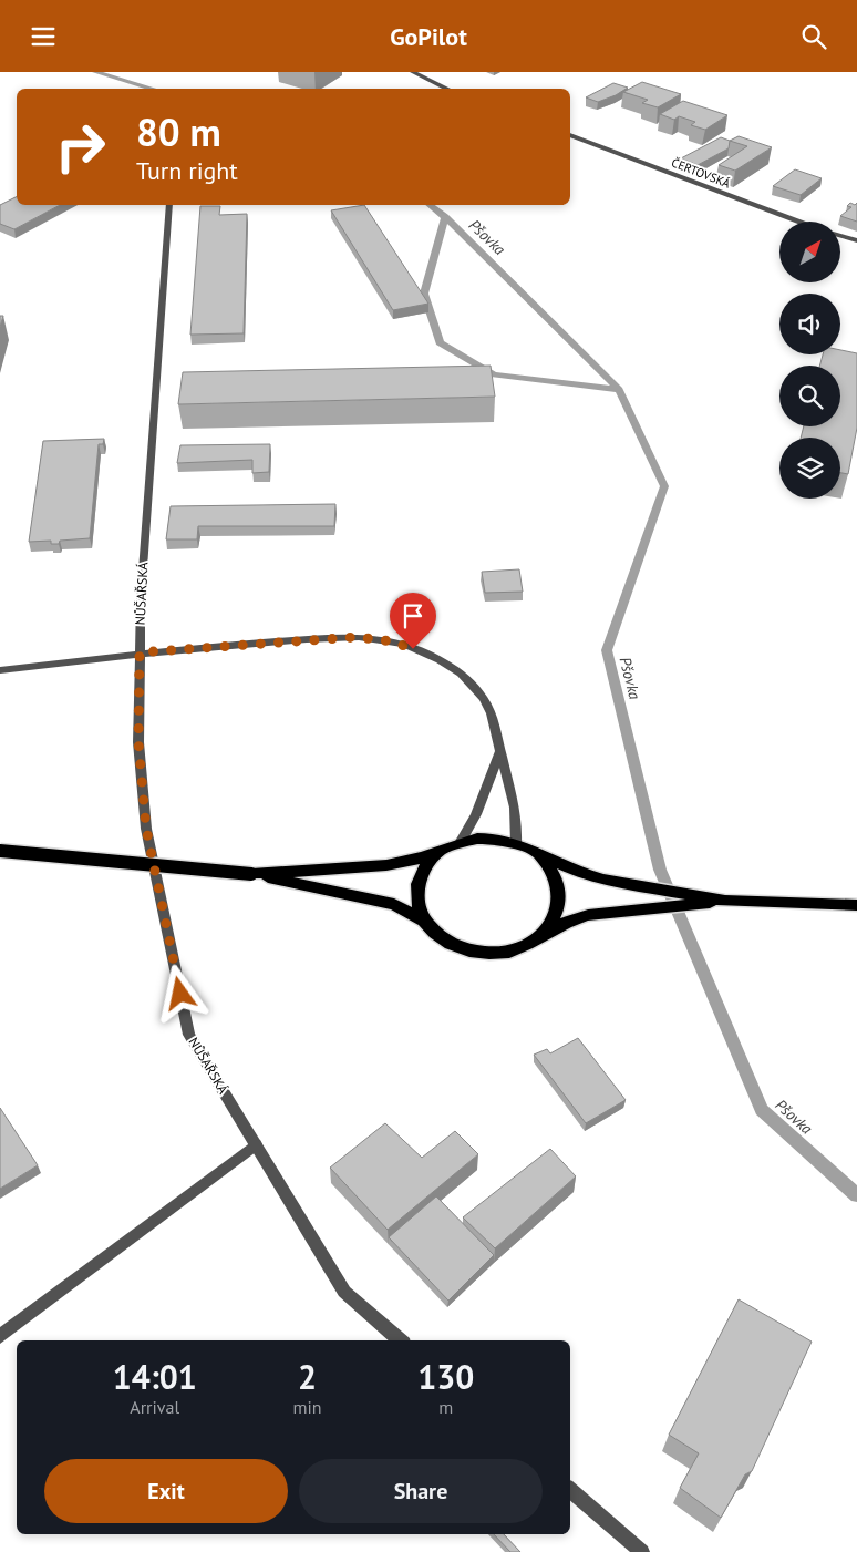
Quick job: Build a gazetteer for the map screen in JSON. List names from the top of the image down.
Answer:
{
  "streets": {
    "street": ["ČERTOVSKÁ", "NŮŠAŘSKÁ"]
  },
  "water": ["Pšovka"],
  "north": "top right",
  "page": {
    "header": "GoPilot",
    "turn": ["80 m", "Turn right"],
    "eta": [
      "14:01",
      "Arrival",
      "2",
      "min",
      "130",
      "m"
    ],
    "buttons": ["Exit", "Share"]
  }
}
